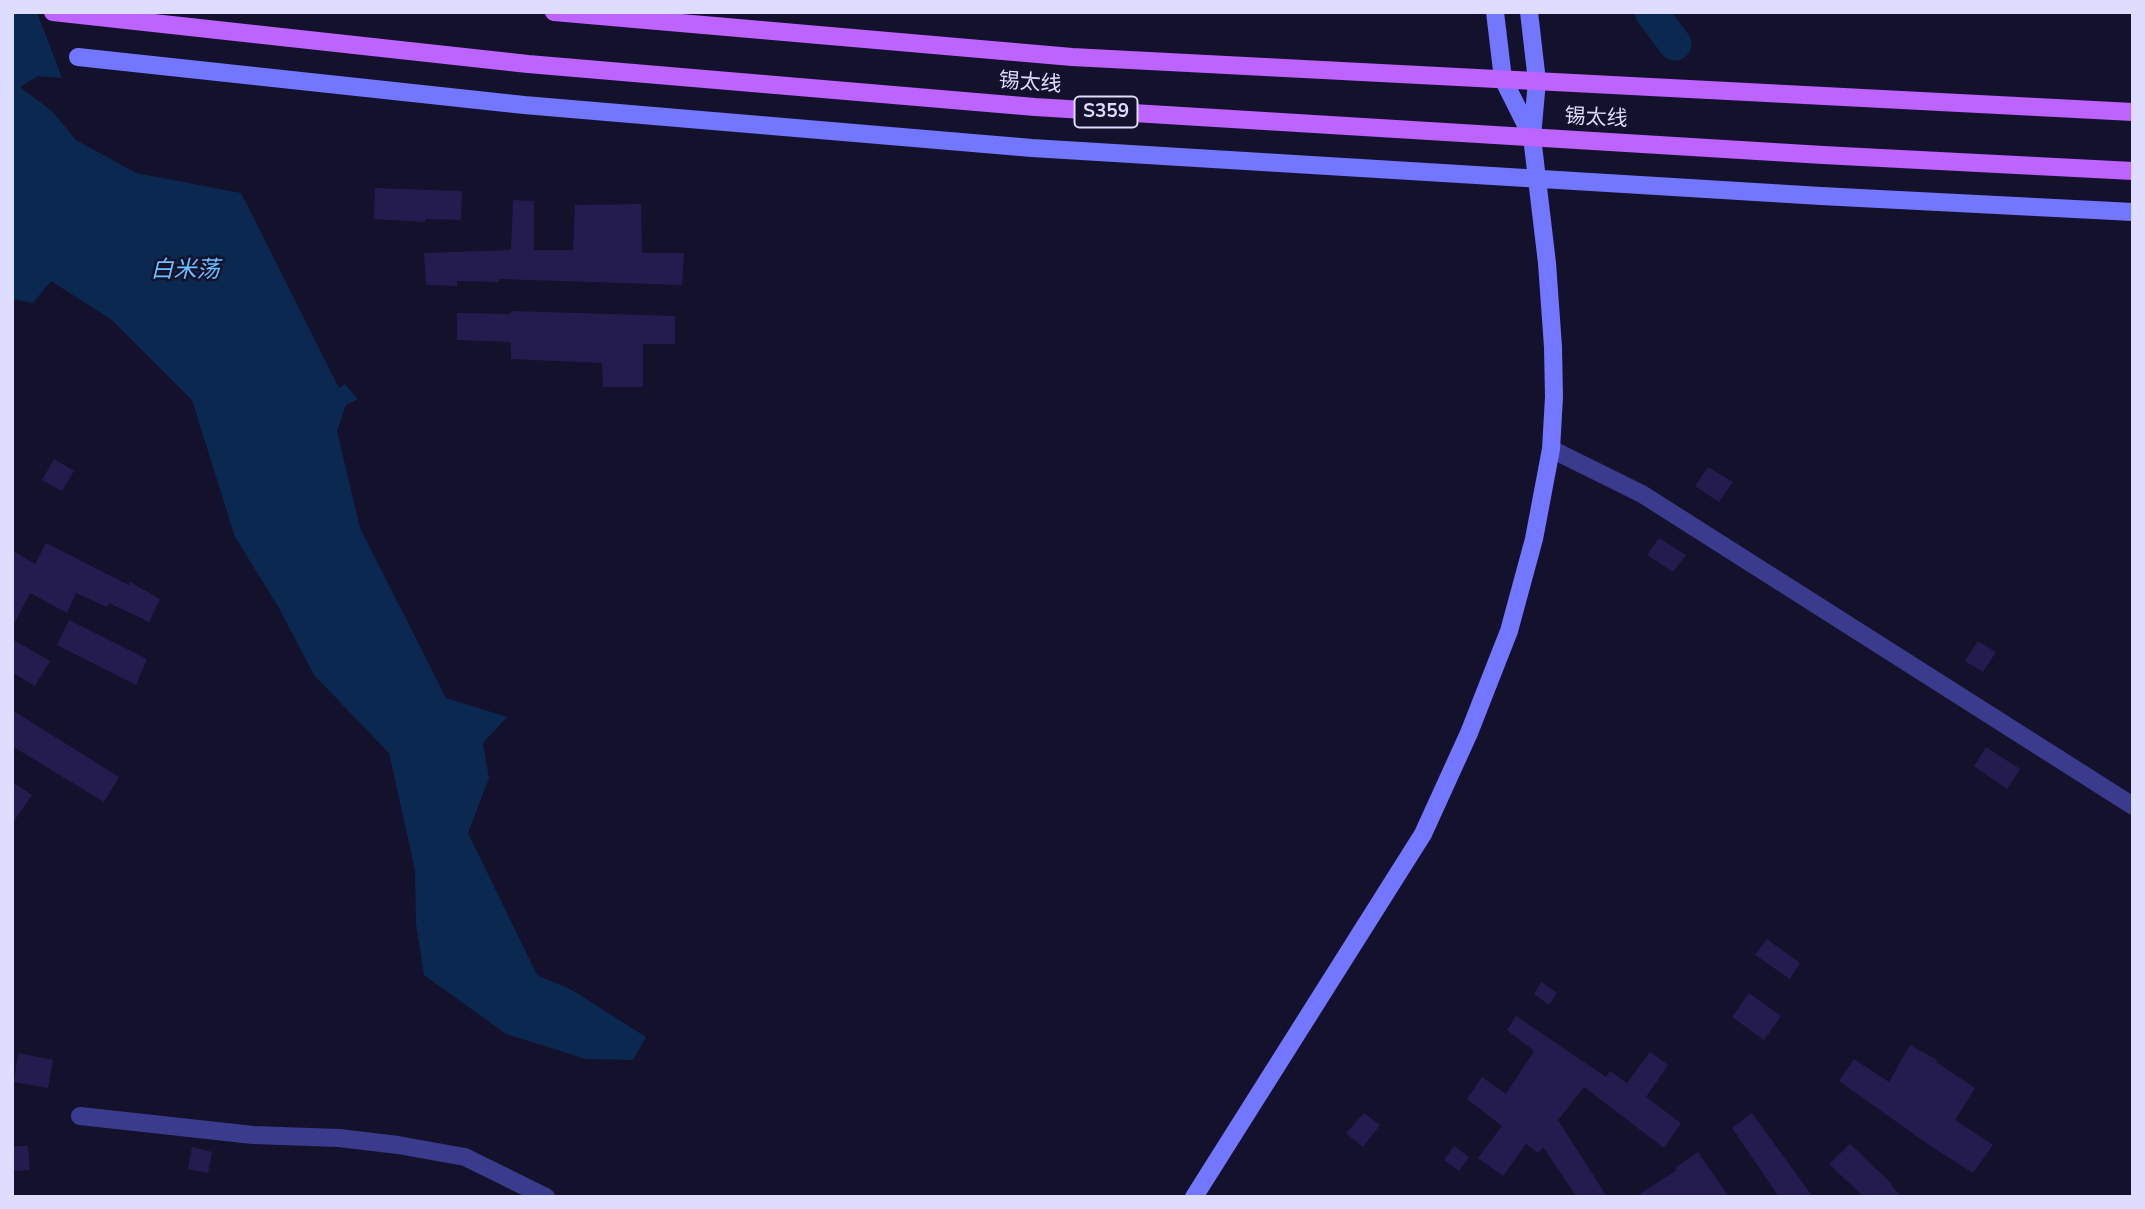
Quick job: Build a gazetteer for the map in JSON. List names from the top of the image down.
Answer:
{
  "streets": {
    "main road": ["锡太线", "S359"]
  },
  "water": ["白米荡"]
}
